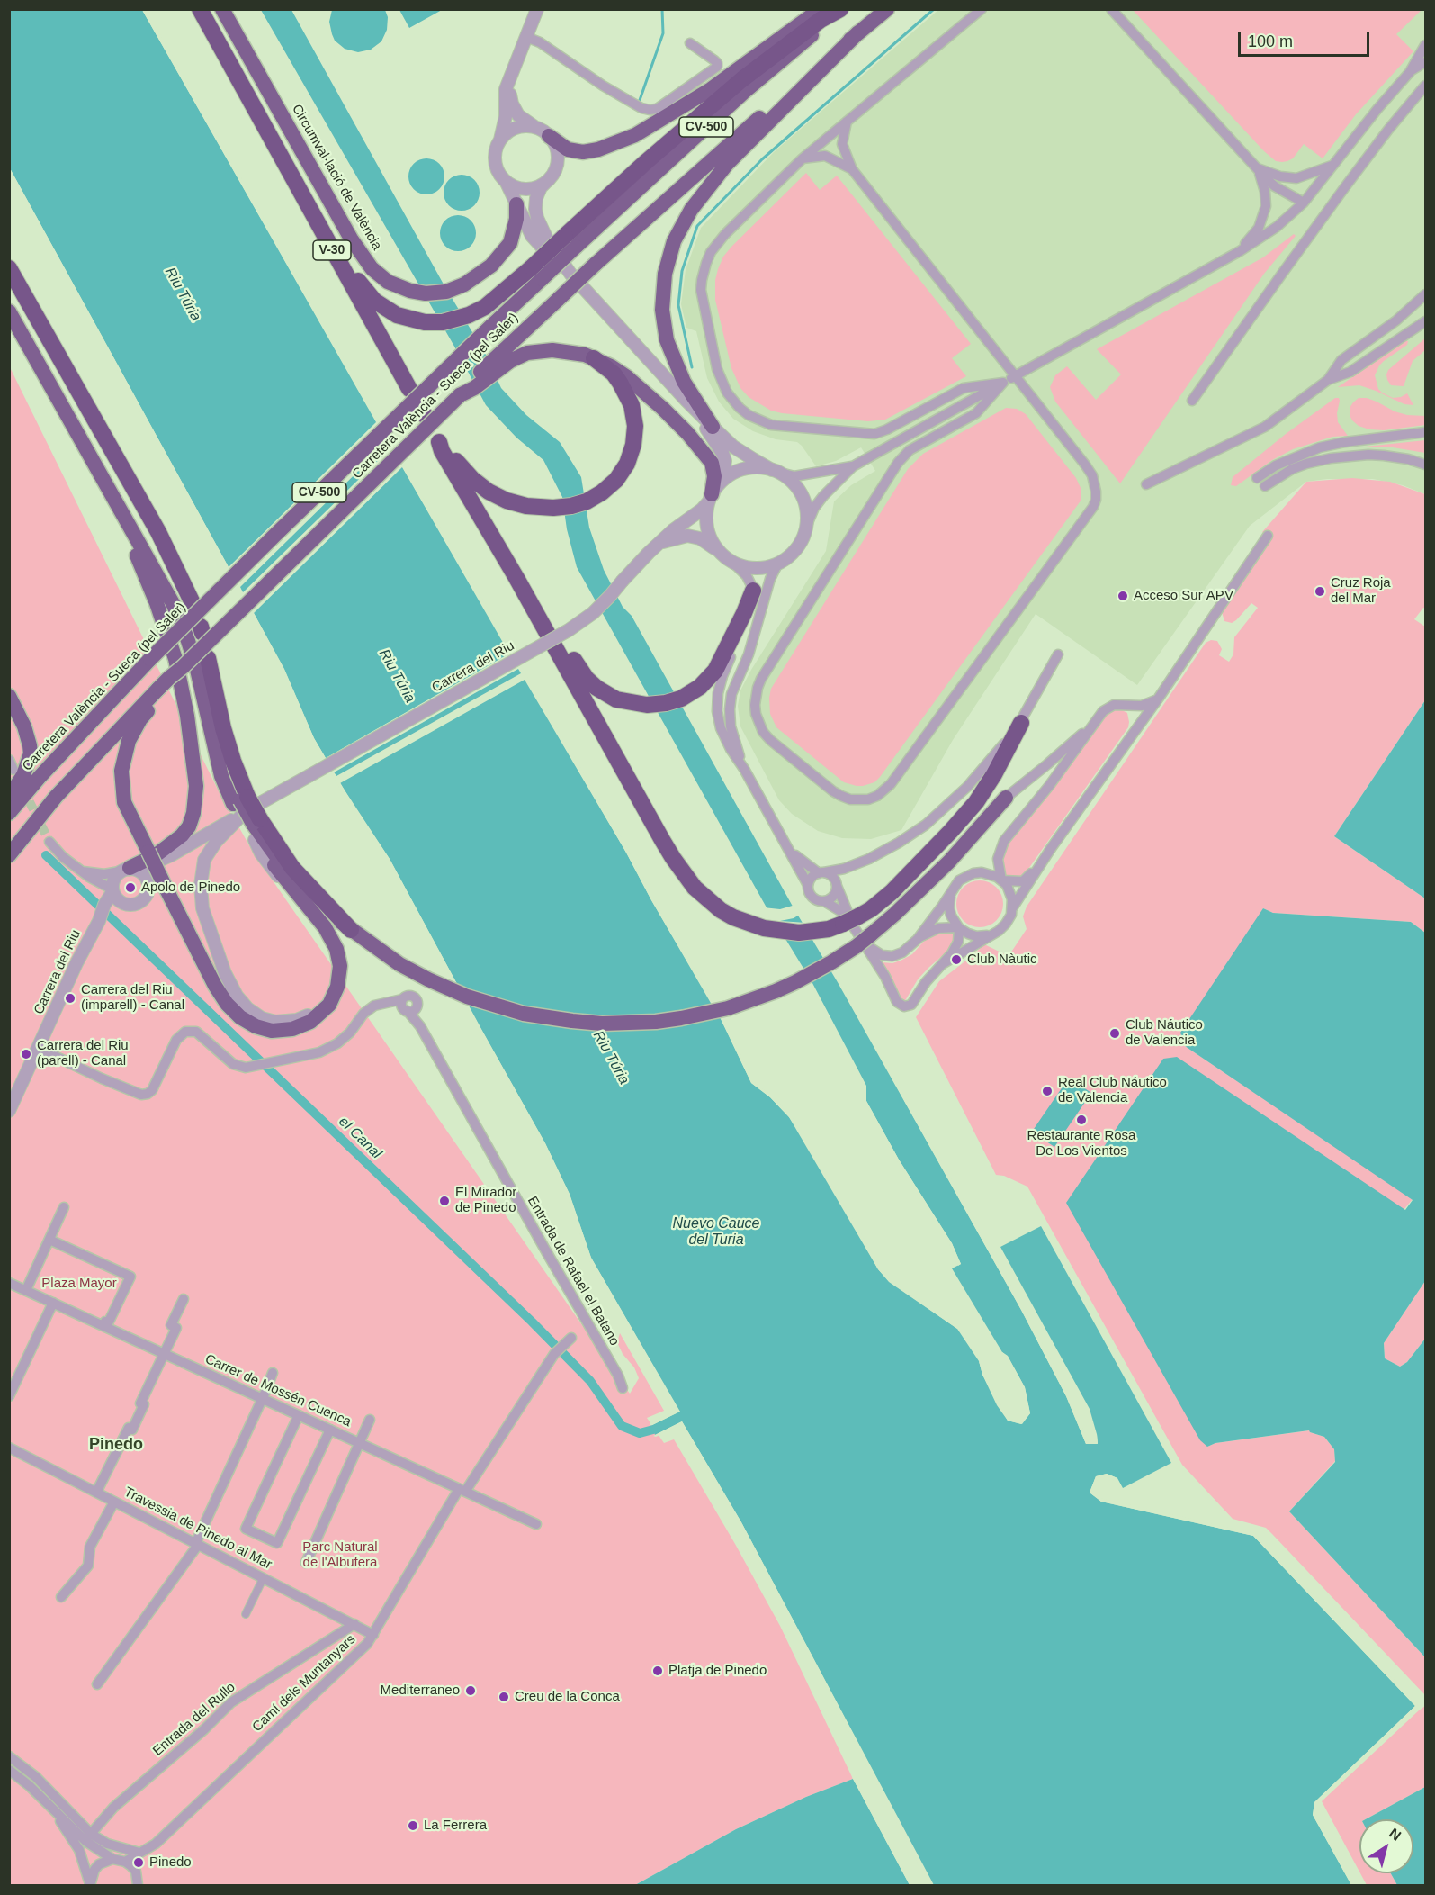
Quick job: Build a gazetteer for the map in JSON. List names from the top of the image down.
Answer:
{
  "streets": {
    "highway": [
      "CV-500",
      "Circumval·lació de València",
      "V-30",
      "Carretera València - Sueca (pel Saler)"
    ],
    "street": [
      "Carrera del Riu",
      "Entrada de Rafael el Batano",
      "Carrer de Mossén Cuenca",
      "Travessia de Pinedo al Mar",
      "Camí dels Muntanyars",
      "Entrada del Rullo"
    ]
  },
  "crossings": [
    ["Carrera del Riu", "Entrada de Rafael el Batano"],
    ["Carrer de Mossén Cuenca", "Camí dels Muntanyars"],
    ["Travessia de Pinedo al Mar", "Camí dels Muntanyars"],
    ["Travessia de Pinedo al Mar", "Entrada del Rullo"]
  ],
  "districts": ["Pinedo"],
  "water": ["Riu Túria", "el Canal", "Nuevo Cauce del Turia"],
  "parks": ["Plaza Mayor", "Parc Natural de l'Albufera"],
  "places": [
    "Cruz Roja del Mar",
    "Acceso Sur APV",
    "Apolo de Pinedo",
    "Club Nàutic",
    "Carrera del Riu (imparell) - Canal",
    "Club Náutico de Valencia",
    "Carrera del Riu (parell) - Canal",
    "Real Club Náutico de Valencia",
    "Restaurante Rosa De Los Vientos",
    "El Mirador de Pinedo",
    "Platja de Pinedo",
    "Mediterraneo",
    "Creu de la Conca",
    "La Ferrera",
    "Pinedo"
  ],
  "scale_bar": "100 m",
  "north": "top right"
}
